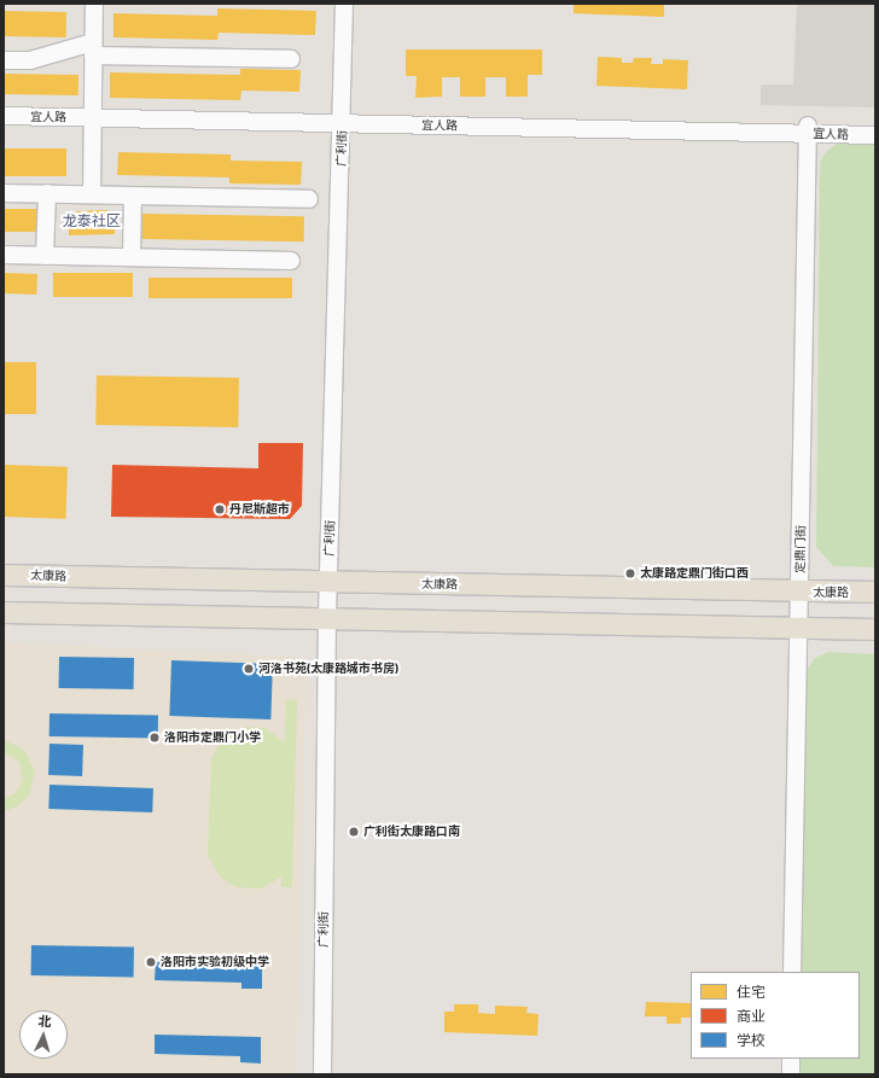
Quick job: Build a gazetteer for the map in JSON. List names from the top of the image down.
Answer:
{
  "streets": {
    "main road": ["太康路"],
    "street": ["宜人路", "广利街", "定鼎门街"]
  },
  "crossings": [
    ["宜人路", "广利街"],
    ["宜人路", "定鼎门街"],
    ["广利街", "太康路"],
    ["定鼎门街", "太康路"]
  ],
  "districts": ["龙泰社区"],
  "places": [
    "丹尼斯超市",
    "太康路定鼎门街口西",
    "河洛书苑(太康路城市书房)",
    "洛阳市定鼎门小学",
    "广利街太康路口南",
    "洛阳市实验初级中学"
  ],
  "legend": ["住宅", "商业", "学校"],
  "north": "top"
}
